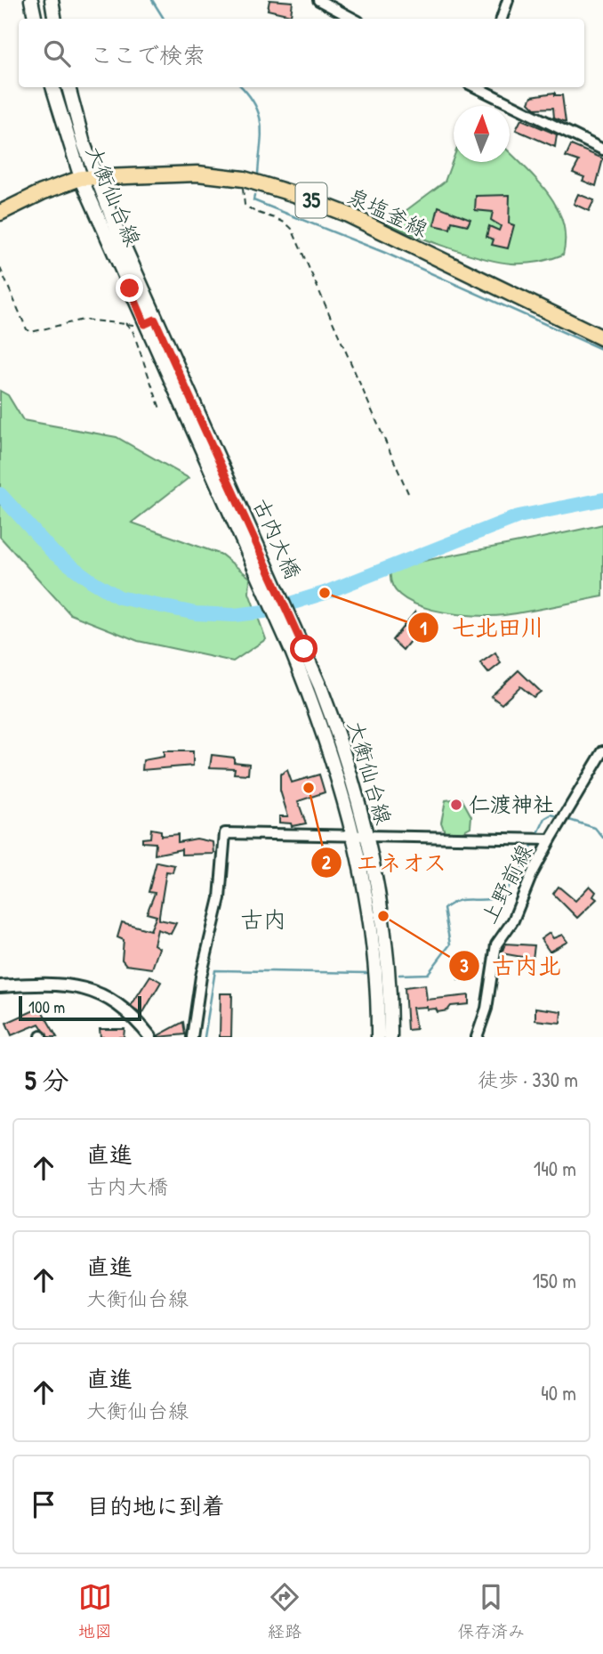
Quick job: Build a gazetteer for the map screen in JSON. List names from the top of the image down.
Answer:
{
  "streets": {
    "main road": [
      "大衡仙台線",
      "35",
      "泉塩釜線",
      "古内大橋"
    ],
    "street": ["上野前線"]
  },
  "crossings": [
    ["大衡仙台線", "泉塩釜線"],
    ["大衡仙台線", "古内大橋"]
  ],
  "districts": ["古内"],
  "places": [
    "七北田川",
    "エネオス",
    "仁渡神社",
    "古内北"
  ],
  "scale_bar": "100 m",
  "north": "top",
  "page": {
    "search": "ここで検索",
    "scale": "100 m",
    "heading": ["5 分", "徒歩 · 330 m"],
    "list": [
      ["直進", "古内大橋", "140 m"],
      ["直進", "大衡仙台線", "150 m"],
      ["直進", "大衡仙台線", "40 m"],
      "目的地に到着"
    ],
    "nav": ["地図", "経路", "保存済み"]
  }
}
